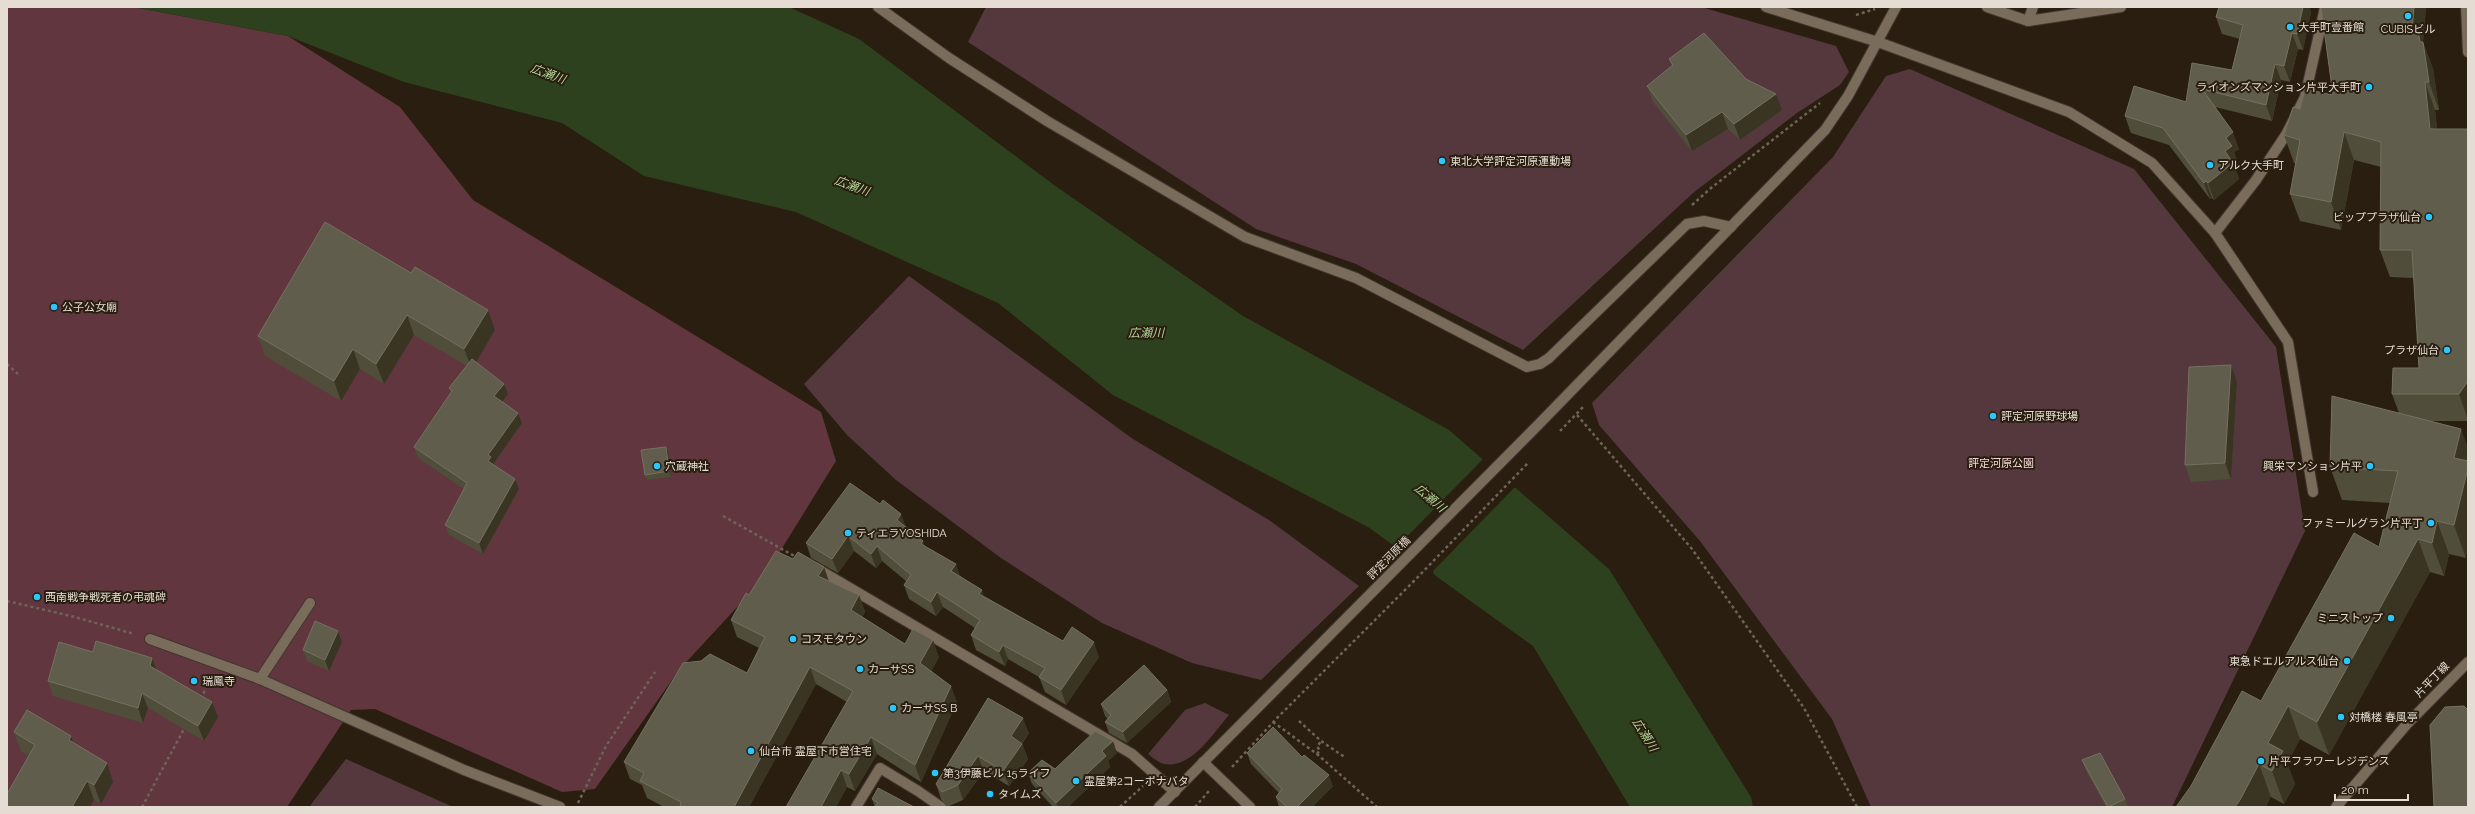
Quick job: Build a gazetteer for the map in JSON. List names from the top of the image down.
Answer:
{
  "streets": {
    "street": ["評定河原橋", "片平丁線"]
  },
  "water": ["広瀬川"],
  "parks": ["評定河原公園"],
  "places": [
    "CUBISビル",
    "大手町壹番館",
    "ライオンズマンション片平大手町",
    "東北大学評定河原運動場",
    "アルク大手町",
    "ビッププラザ仙台",
    "公子公女廟",
    "プラザ仙台",
    "評定河原野球場",
    "穴蔵神社",
    "興栄マンション片平",
    "ファミールグラン片平丁",
    "ティエラYOSHIDA",
    "西南戦争戦死者の弔魂碑",
    "ミニストップ",
    "コスモタウン",
    "東急ドエルアルス仙台",
    "カーサSS",
    "瑞鳳寺",
    "カーサSS B",
    "対橋楼 春風亭",
    "仙台市 霊屋下市営住宅",
    "片平フラワーレジデンス",
    "第3伊藤ビル 15ライフ",
    "霊屋第2コーポナバタ",
    "タイムズ"
  ],
  "scale_bar": "20 m"
}
